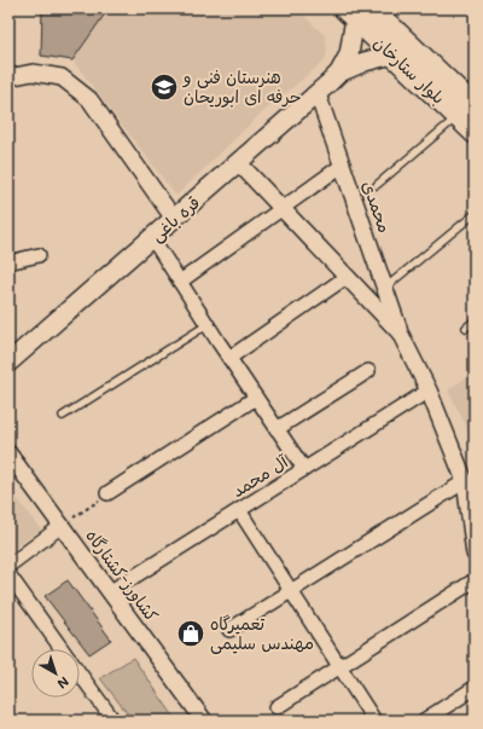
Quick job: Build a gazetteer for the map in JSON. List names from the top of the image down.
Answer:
{
  "streets": {
    "main road": ["بلوار ستارخان", "قره باغی"],
    "street": ["محمدی", "آل محمد", "کشاورز-کشتارگاه"]
  },
  "crossings": [
    ["بلوار ستارخان", "قره باغی"],
    ["محمدی", "قره باغی"],
    ["محمدی", "آل محمد"],
    ["آل محمد", "کشاورز-کشتارگاه"]
  ],
  "places": {
    "school or university": ["هنرستان فنی و حرفه ای ابوریحان"],
    "shop": ["تعمیرگاه مهندس سلیمی"]
  },
  "north": "bottom right"
}
